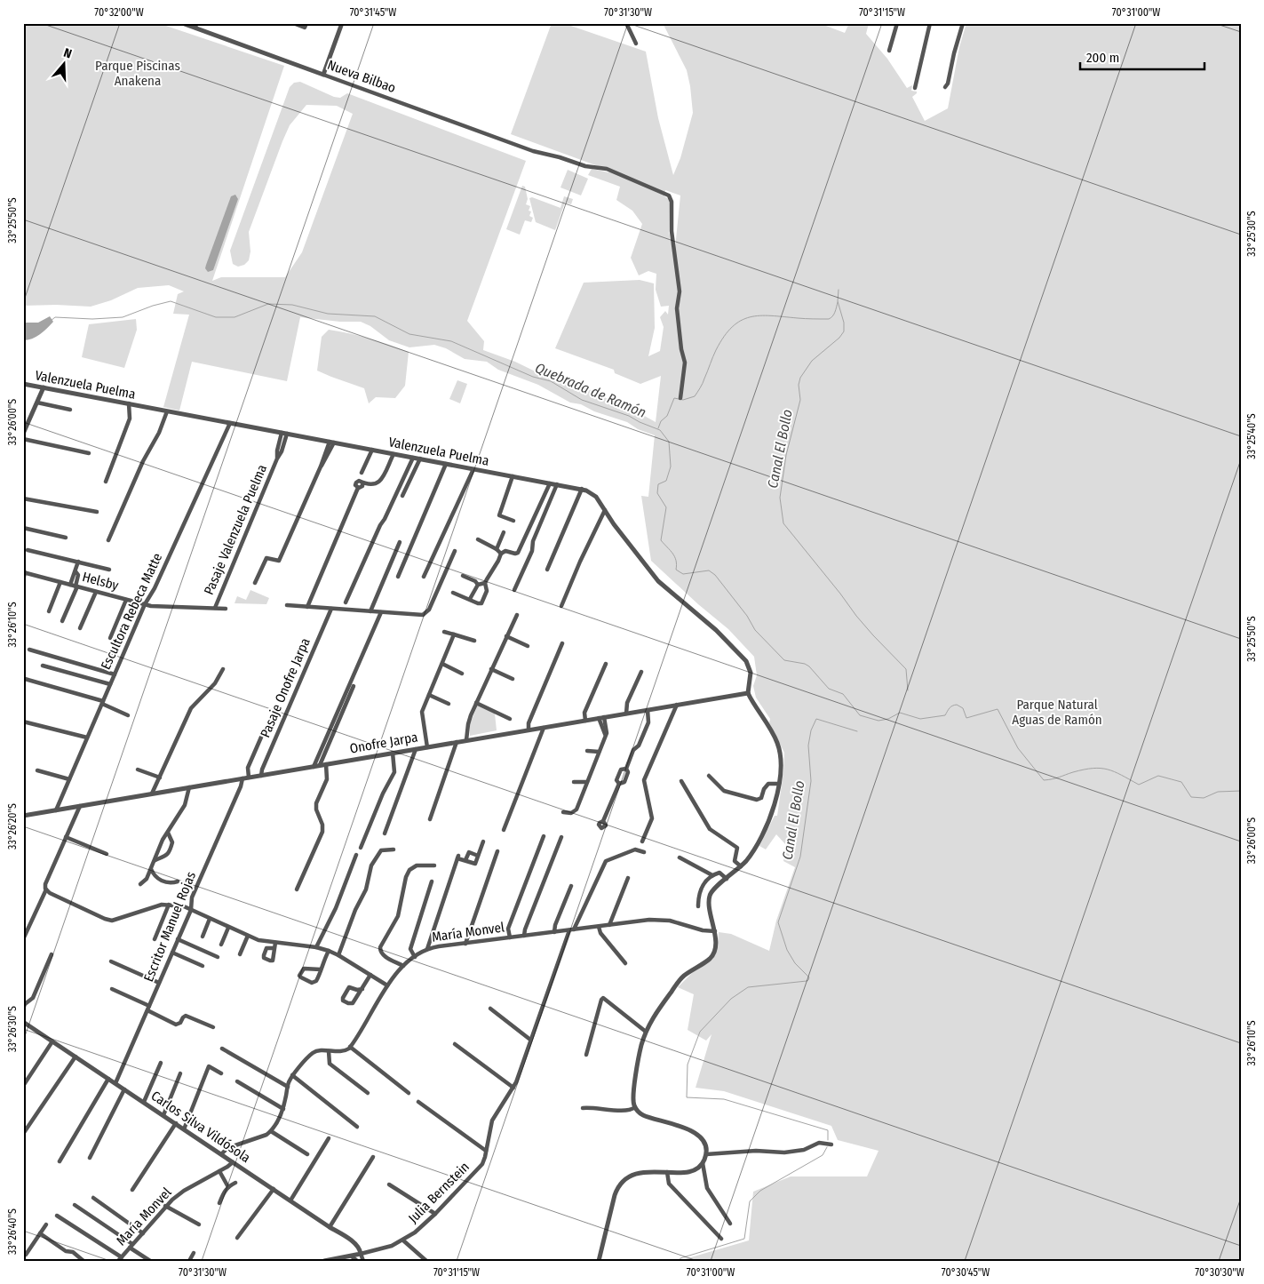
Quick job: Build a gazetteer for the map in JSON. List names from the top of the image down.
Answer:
{
  "streets": {
    "street": [
      "Nueva Bilbao",
      "Valenzuela Puelma",
      "Pasaje Valenzuela Puelma",
      "Helsby",
      "Escultora Rebeca Matte",
      "Pasaje Onofre Jarpa",
      "Onofre Jarpa",
      "Escritor Manuel Rojas",
      "María Monvel",
      "Carlos Silva Vildósola",
      "Julia Bernstein"
    ]
  },
  "crossings": [
    ["Valenzuela Puelma", "Pasaje Valenzuela Puelma"],
    ["Valenzuela Puelma", "Escultora Rebeca Matte"],
    ["Valenzuela Puelma", "Onofre Jarpa"],
    ["Pasaje Valenzuela Puelma", "Helsby"],
    ["Helsby", "Escultora Rebeca Matte"],
    ["Escultora Rebeca Matte", "Onofre Jarpa"],
    ["Pasaje Onofre Jarpa", "Onofre Jarpa"],
    ["Onofre Jarpa", "Escritor Manuel Rojas"],
    ["Escritor Manuel Rojas", "Carlos Silva Vildósola"],
    ["María Monvel", "Carlos Silva Vildósola"],
    ["María Monvel", "Julia Bernstein"],
    ["Carlos Silva Vildósola", "Julia Bernstein"]
  ],
  "water": ["Quebrada de Ramón", "Canal El Bollo"],
  "parks": ["Parque Piscinas Anakena", "Parque Natural Aguas de Ramón"],
  "scale_bar": "200 m",
  "north": "top",
  "coordinates": [
    "70°32'00\"W",
    "70°31'45\"W",
    "70°31'30\"W",
    "70°31'15\"W",
    "70°31'00\"W",
    "33°25'50\"S",
    "33°25'30\"S",
    "33°26'00\"S",
    "33°25'40\"S",
    "33°26'10\"S",
    "33°26'20\"S",
    "33°26'30\"S",
    "33°26'40\"S",
    "70°30'45\"W",
    "70°30'30\"W"
  ]
}
